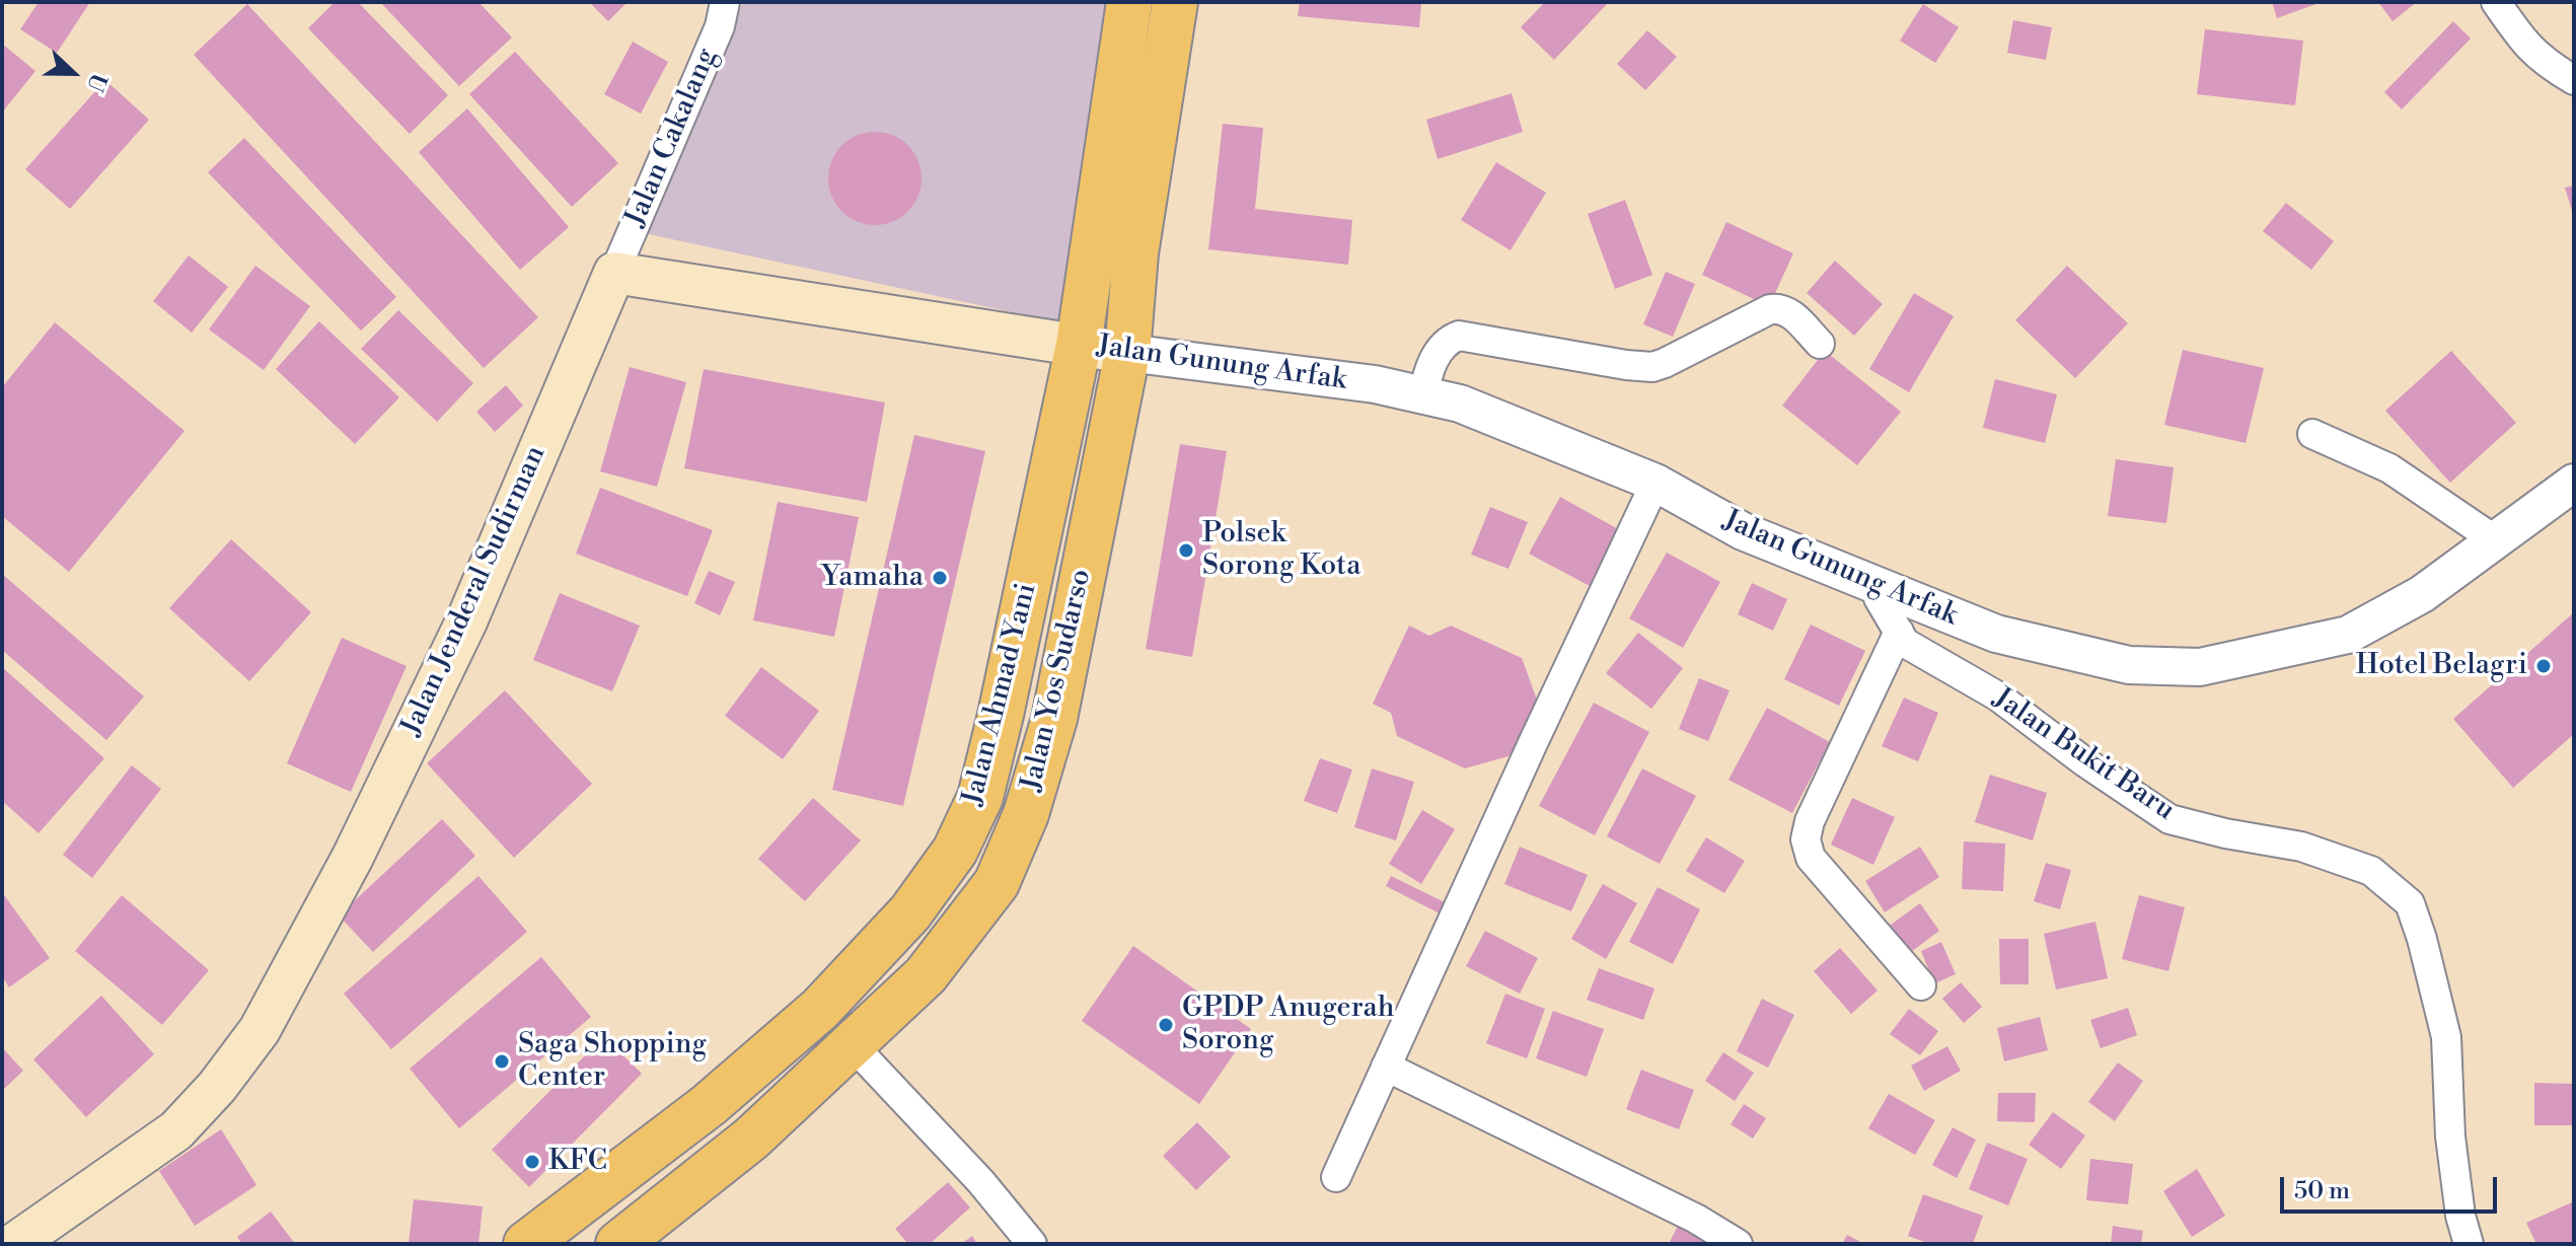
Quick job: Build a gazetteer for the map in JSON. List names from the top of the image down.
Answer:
{
  "streets": {
    "highway": ["Jalan Yos Sudarso", "Jalan Ahmad Yani"],
    "main road": ["Jalan Gunung Arfak", "Jalan Jenderal Sudirman"],
    "street": ["Jalan Cakalang", "Jalan Bukit Baru"]
  },
  "crossings": [
    ["Jalan Cakalang", "Jalan Jenderal Sudirman"],
    ["Jalan Gunung Arfak", "Jalan Yos Sudarso"],
    ["Jalan Gunung Arfak", "Jalan Ahmad Yani"],
    ["Jalan Gunung Arfak", "Jalan Bukit Baru"]
  ],
  "places": [
    "Polsek Sorong Kota",
    "Yamaha",
    "Hotel Belagri",
    "GPDP Anugerah Sorong",
    "Saga Shopping Center",
    "KFC"
  ],
  "scale_bar": "50 m",
  "north": "right"
}
